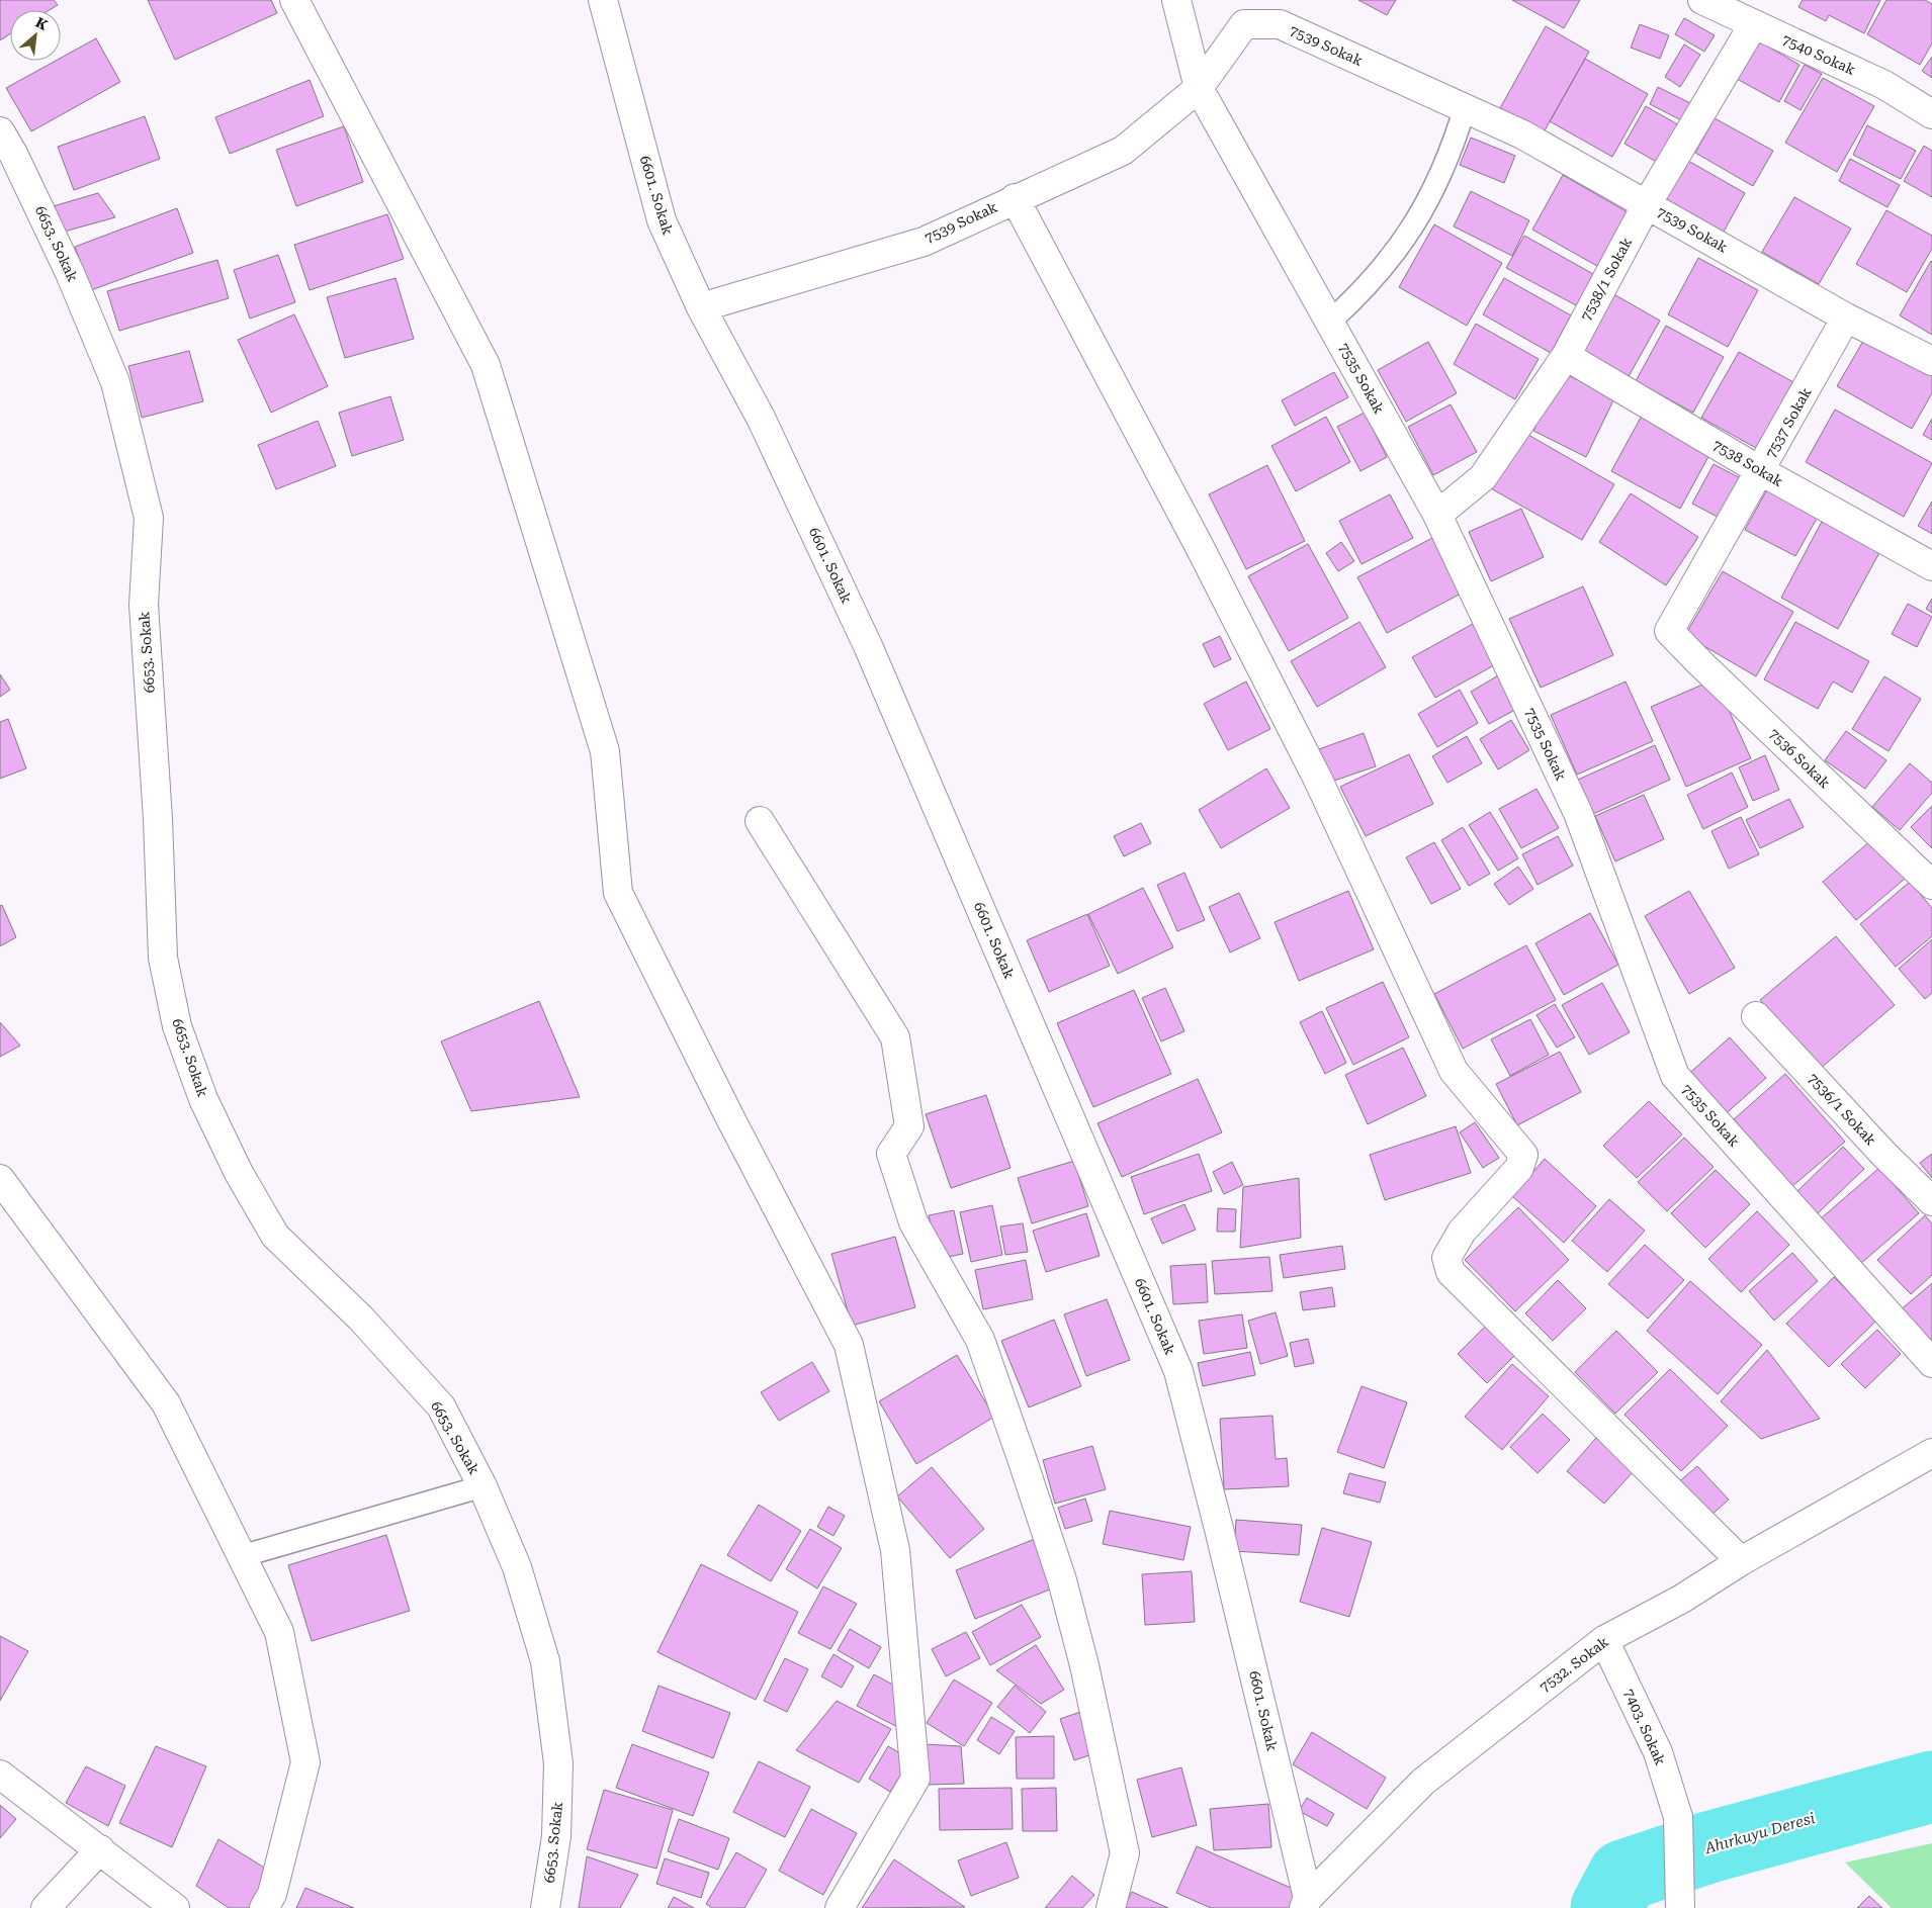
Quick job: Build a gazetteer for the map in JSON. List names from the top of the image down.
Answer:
{
  "streets": {
    "street": [
      "7539 Sokak",
      "7540 Sokak",
      "6601. Sokak",
      "6653. Sokak",
      "7538/1 Sokak",
      "7535 Sokak",
      "7537 Sokak",
      "7538 Sokak",
      "7536 Sokak",
      "7536/1 Sokak",
      "7532. Sokak",
      "7403. Sokak"
    ]
  },
  "crossings": [
    ["7539 Sokak", "6601. Sokak"],
    ["7539 Sokak", "7538/1 Sokak"],
    ["7539 Sokak", "7535 Sokak"],
    ["7539 Sokak", "7537 Sokak"],
    ["7540 Sokak", "7538/1 Sokak"],
    ["6601. Sokak", "7532. Sokak"],
    ["7538/1 Sokak", "7535 Sokak"],
    ["7538/1 Sokak", "7538 Sokak"],
    ["7537 Sokak", "7538 Sokak"],
    ["7537 Sokak", "7536 Sokak"],
    ["7532. Sokak", "7403. Sokak"]
  ],
  "water": ["Ahırkuyu Deresi"],
  "north": "top right"
}
